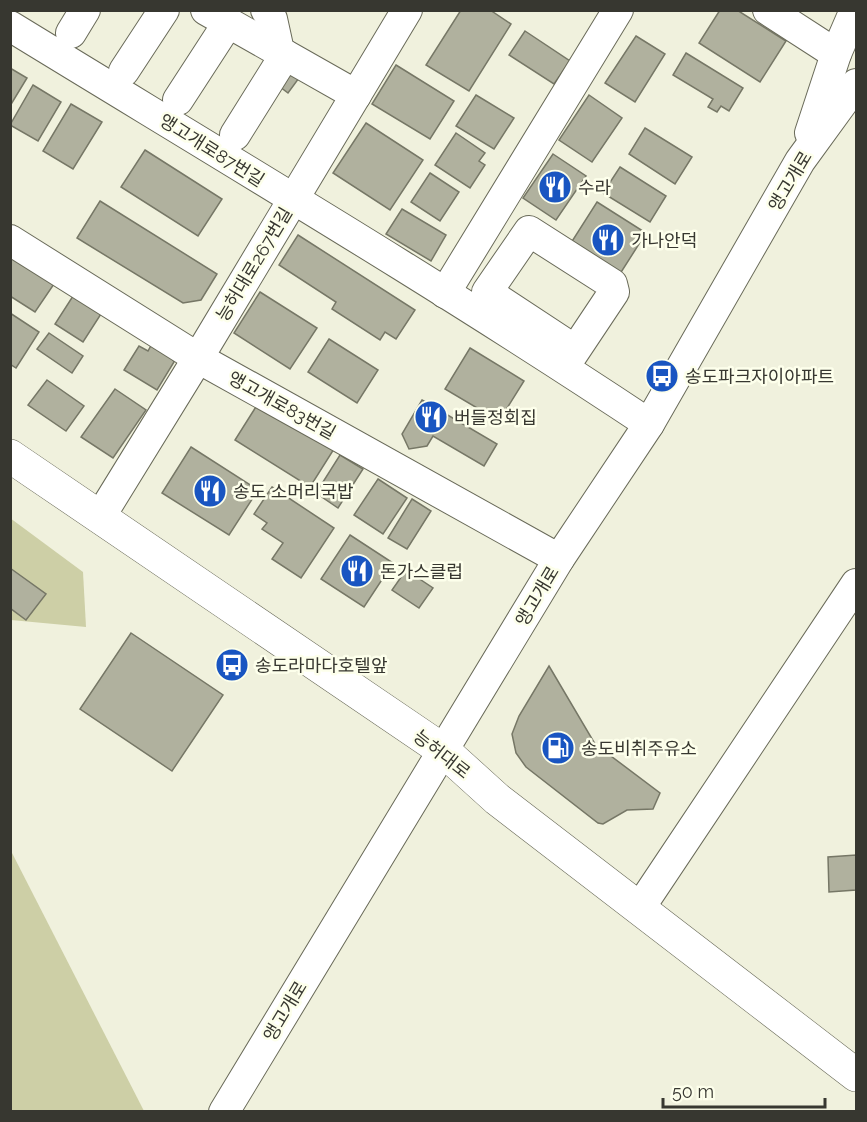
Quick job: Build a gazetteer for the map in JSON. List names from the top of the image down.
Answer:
{
  "streets": {
    "main road": ["능허대로"],
    "street": [
      "앵고개로87번길",
      "앵고개로",
      "능허대로267번길",
      "앵고개로83번길"
    ]
  },
  "crossings": [
    ["앵고개로87번길", "앵고개로"],
    ["앵고개로87번길", "능허대로267번길"],
    ["앵고개로", "앵고개로83번길"],
    ["앵고개로", "능허대로"],
    ["능허대로267번길", "앵고개로83번길"],
    ["능허대로267번길", "능허대로"]
  ],
  "places": {
    "restaurant": [
      "수라",
      "가나안덕",
      "버들정회집",
      "송도 소머리국밥",
      "돈가스클럽"
    ],
    "bus stop": ["송도파크자이아파트", "송도라마다호텔앞"],
    "fuel station": ["송도비취주유소"]
  },
  "scale_bar": "50 m"
}
